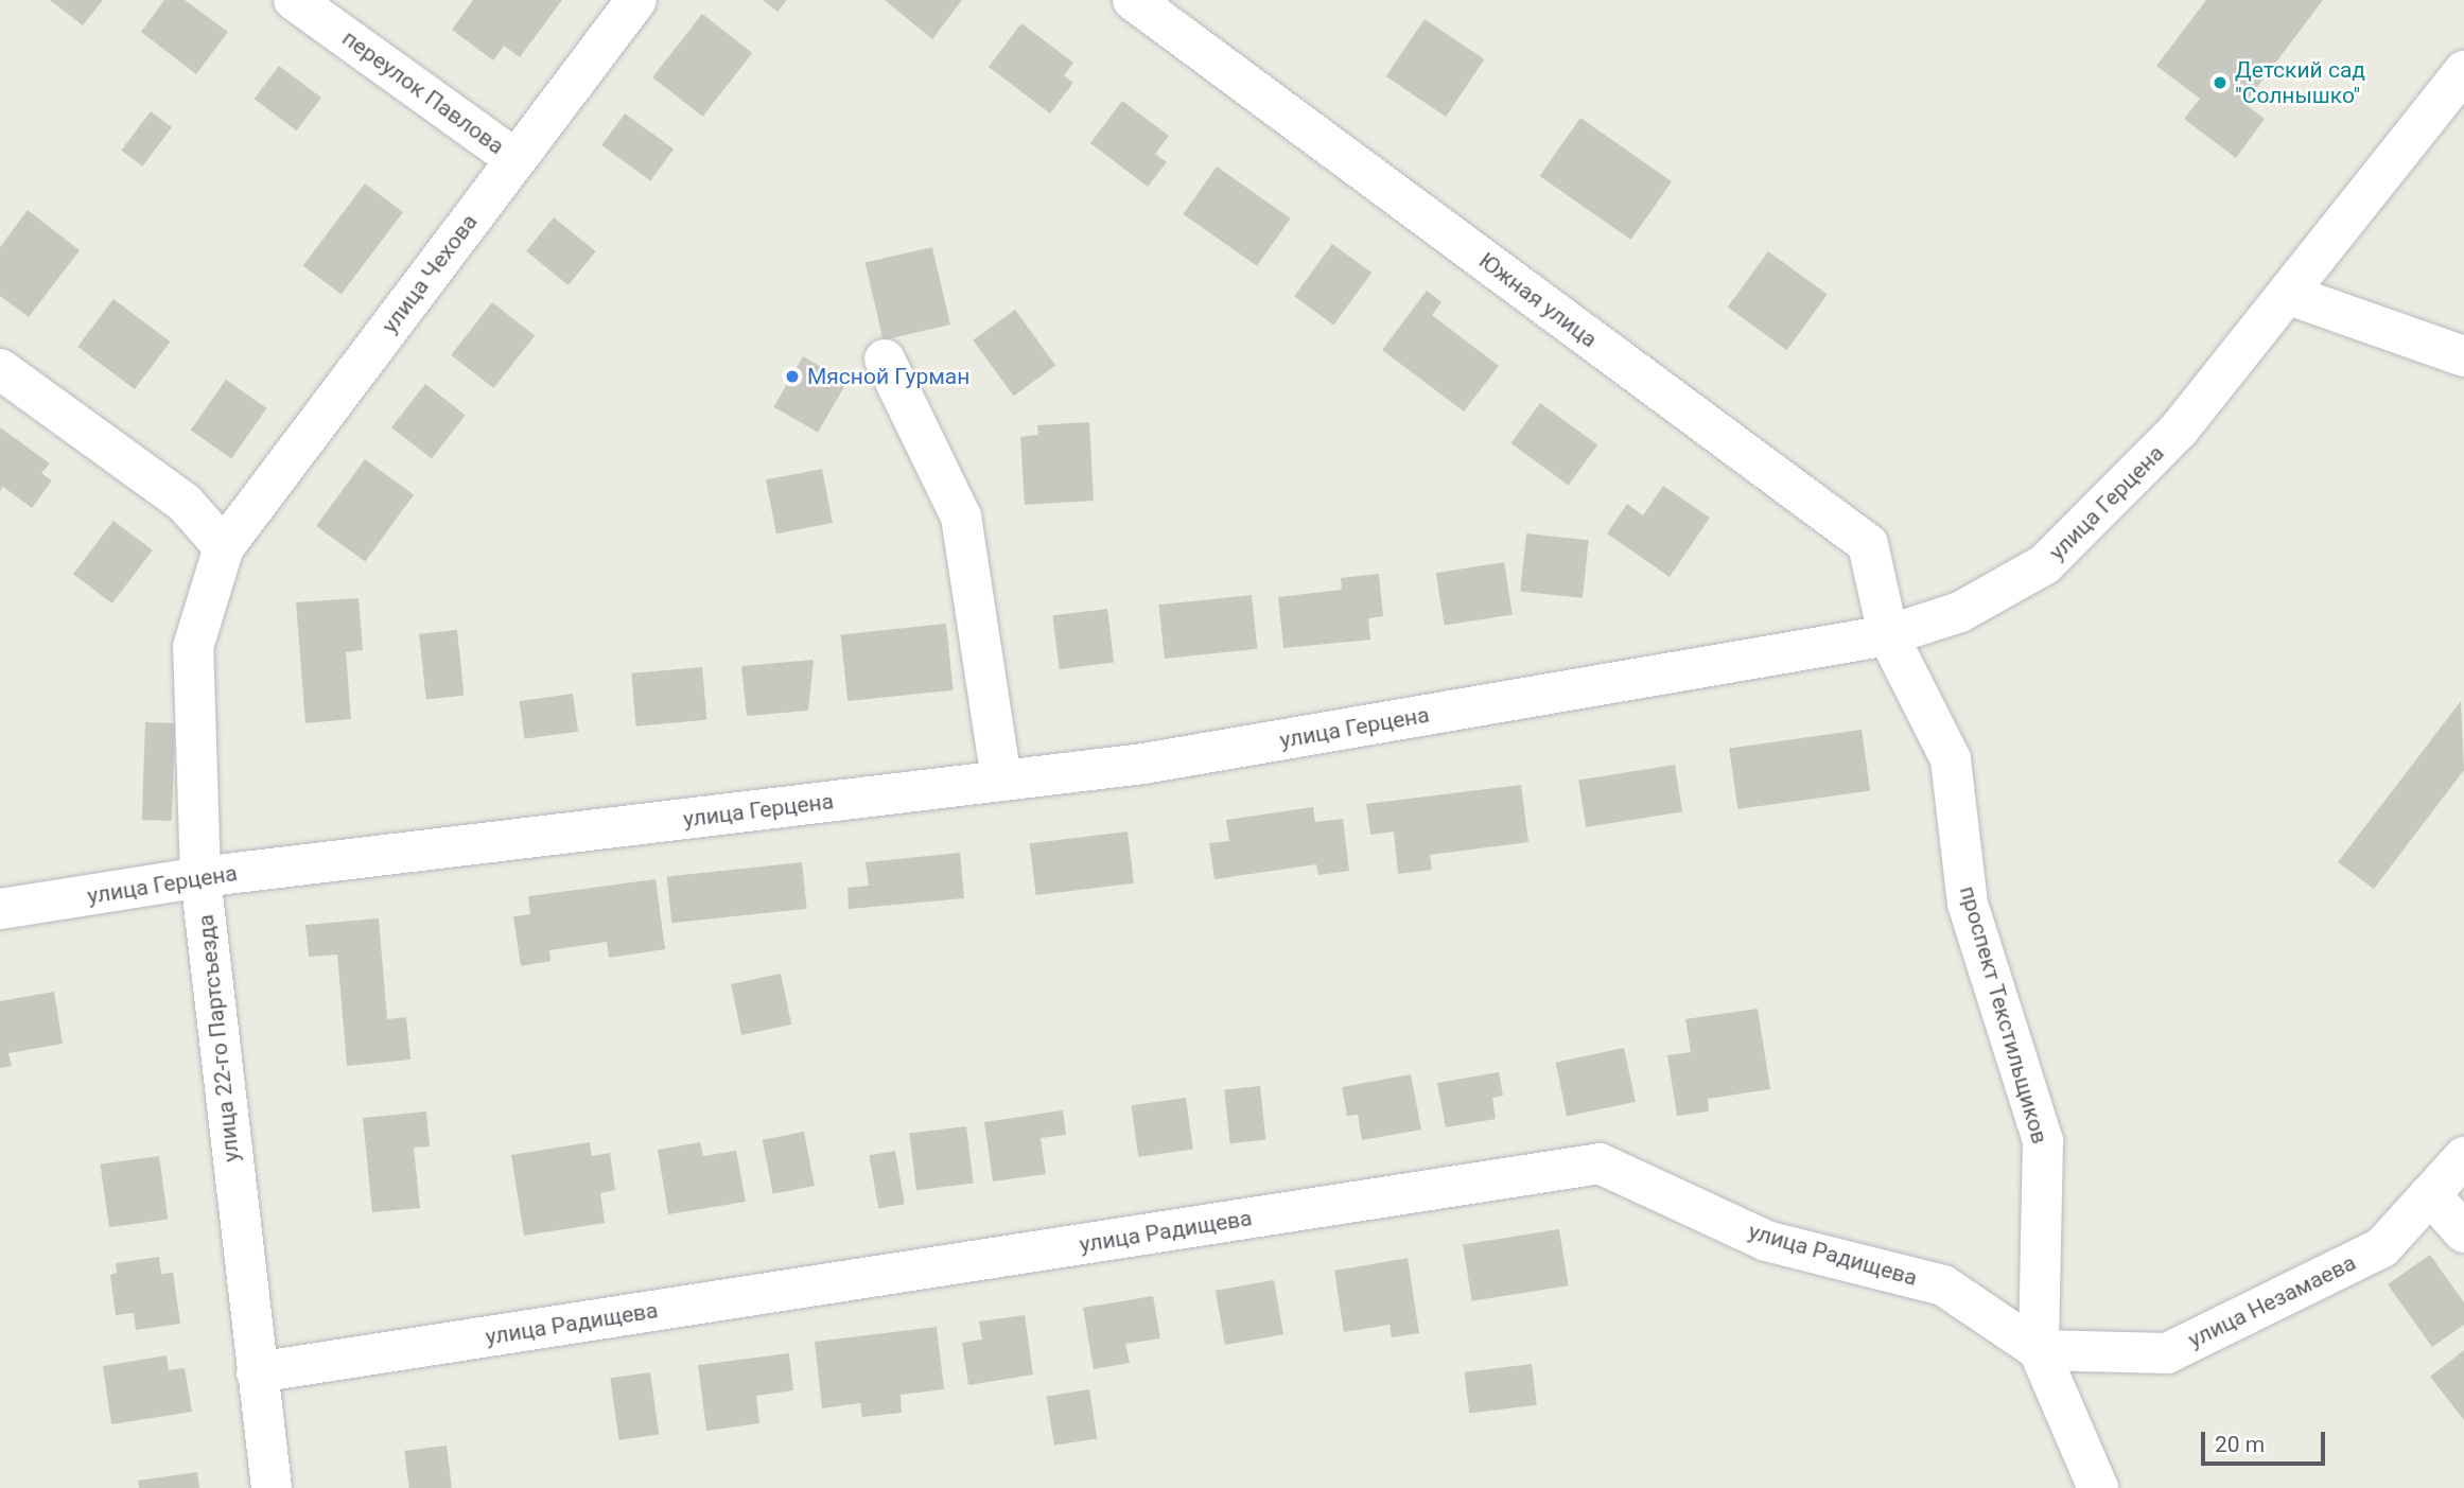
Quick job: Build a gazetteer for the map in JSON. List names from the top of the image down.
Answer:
{
  "streets": {
    "street": [
      "переулок Павлова",
      "улица Чехова",
      "Южная улица",
      "улица Герцена",
      "проспект Текстильщиков",
      "улица 22-го Партсъезда",
      "улица Радищева",
      "улица Незамаева"
    ]
  },
  "crossings": [
    ["переулок Павлова", "улица Чехова"],
    ["улица Чехова", "улица 22-го Партсъезда"],
    ["Южная улица", "улица Герцена"],
    ["Южная улица", "проспект Текстильщиков"],
    ["улица Герцена", "проспект Текстильщиков"],
    ["улица Герцена", "улица 22-го Партсъезда"],
    ["проспект Текстильщиков", "улица Радищева"],
    ["проспект Текстильщиков", "улица Незамаева"],
    ["улица 22-го Партсъезда", "улица Радищева"],
    ["улица Радищева", "улица Незамаева"]
  ],
  "places": ["Детский сад \"Солнышко\"", "Мясной Гурман"],
  "scale_bar": "20 m"
}
